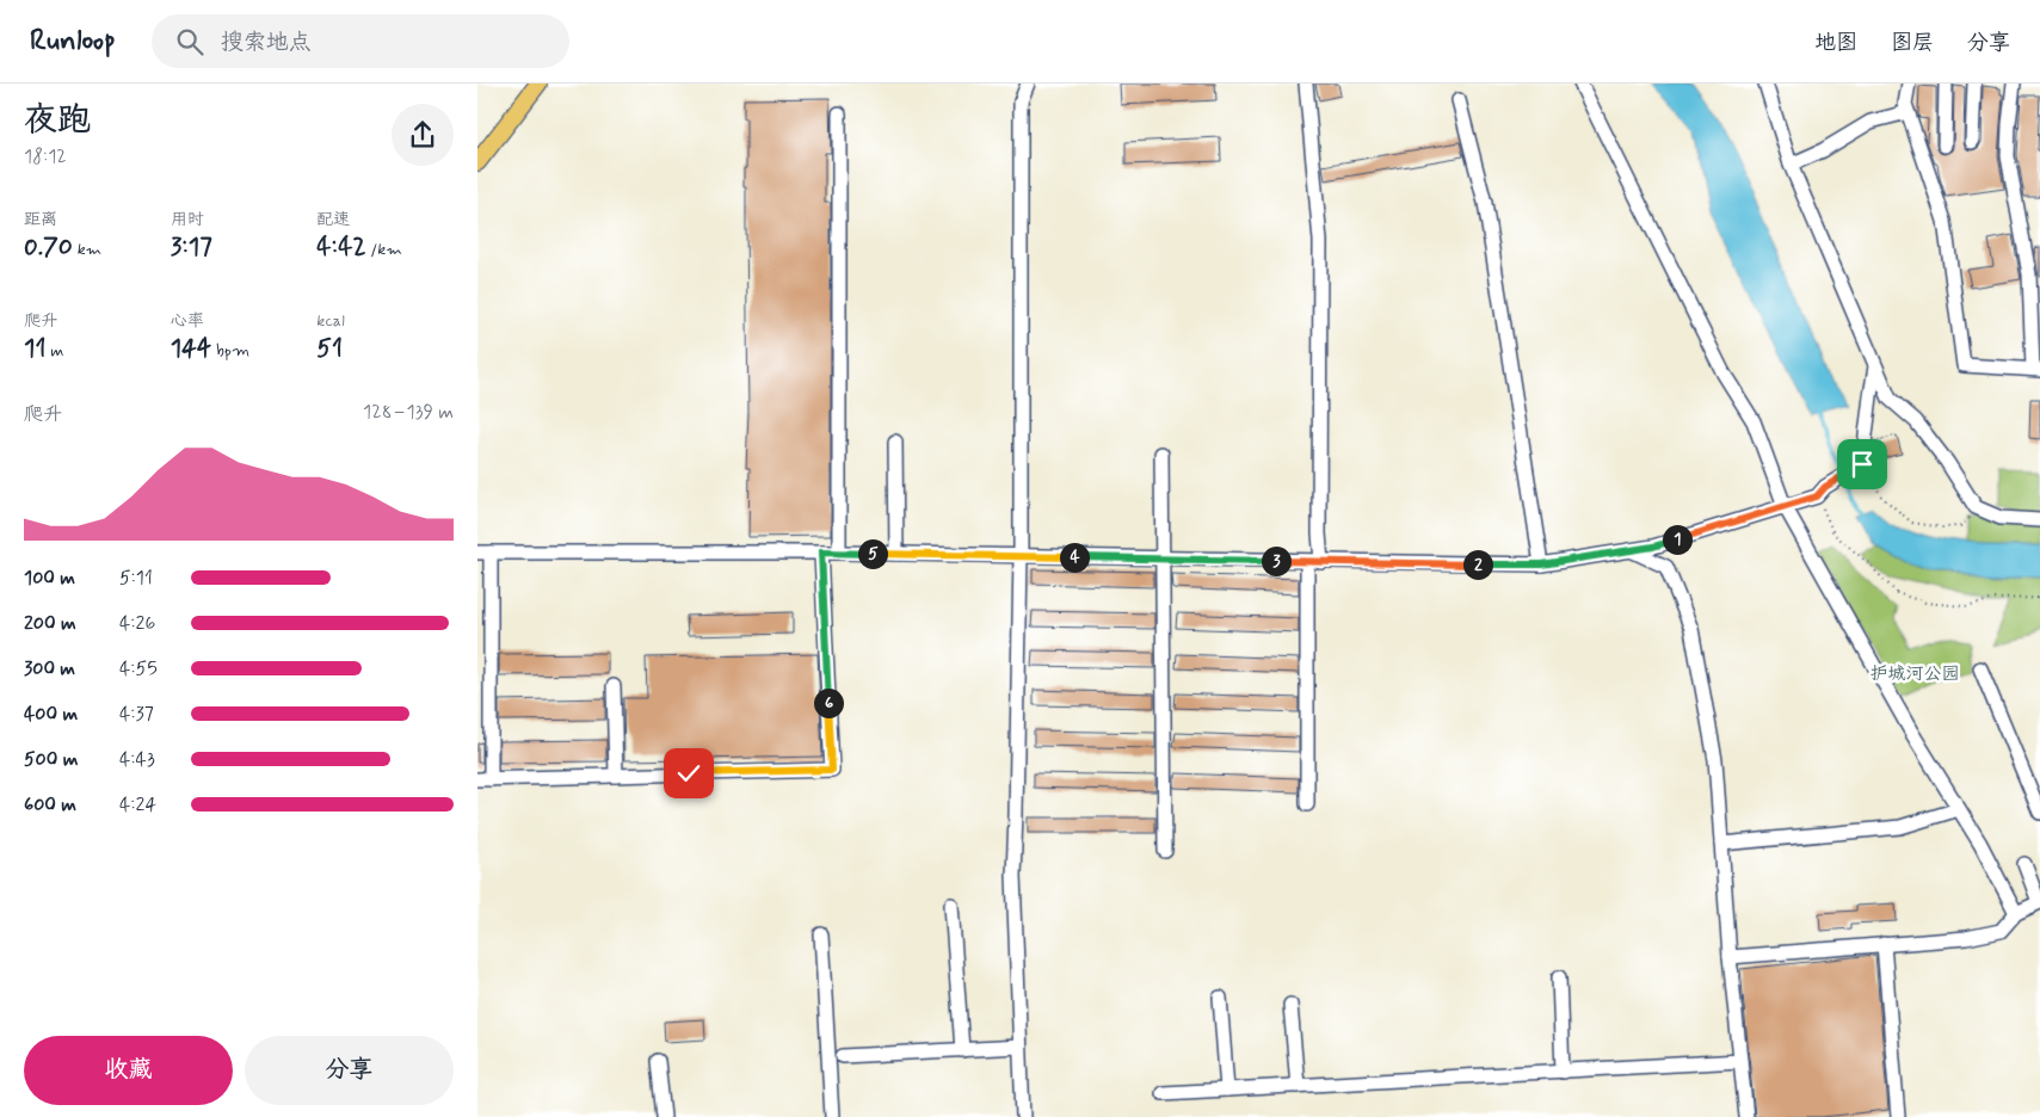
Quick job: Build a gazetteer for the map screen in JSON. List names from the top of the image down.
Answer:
{
  "parks": ["护城河公园"],
  "page": {
    "header": "Runloop",
    "search": "搜索地点",
    "nav": ["地图", "图层", "分享"],
    "heading": ["夜跑", "18:12"],
    "stats": [
      ["距离", "0.70 km"],
      ["用时", "3:17"],
      ["配速", "4:42 /km"],
      ["爬升", "11 m"],
      ["心率", "144 bpm"],
      ["kcal", "51"]
    ],
    "chart": ["爬升", "128–139 m"],
    "pins": [
      "1",
      "5",
      "4",
      "3",
      "2",
      "6"
    ],
    "list": [
      {
        "name": "100 m",
        "note": "5:11"
      },
      {
        "name": "200 m",
        "note": "4:26"
      },
      {
        "name": "300 m",
        "note": "4:55"
      },
      {
        "name": "400 m",
        "note": "4:37"
      },
      {
        "name": "500 m",
        "note": "4:43"
      },
      {
        "name": "600 m",
        "note": "4:24"
      }
    ],
    "buttons": ["收藏", "分享"]
  }
}
